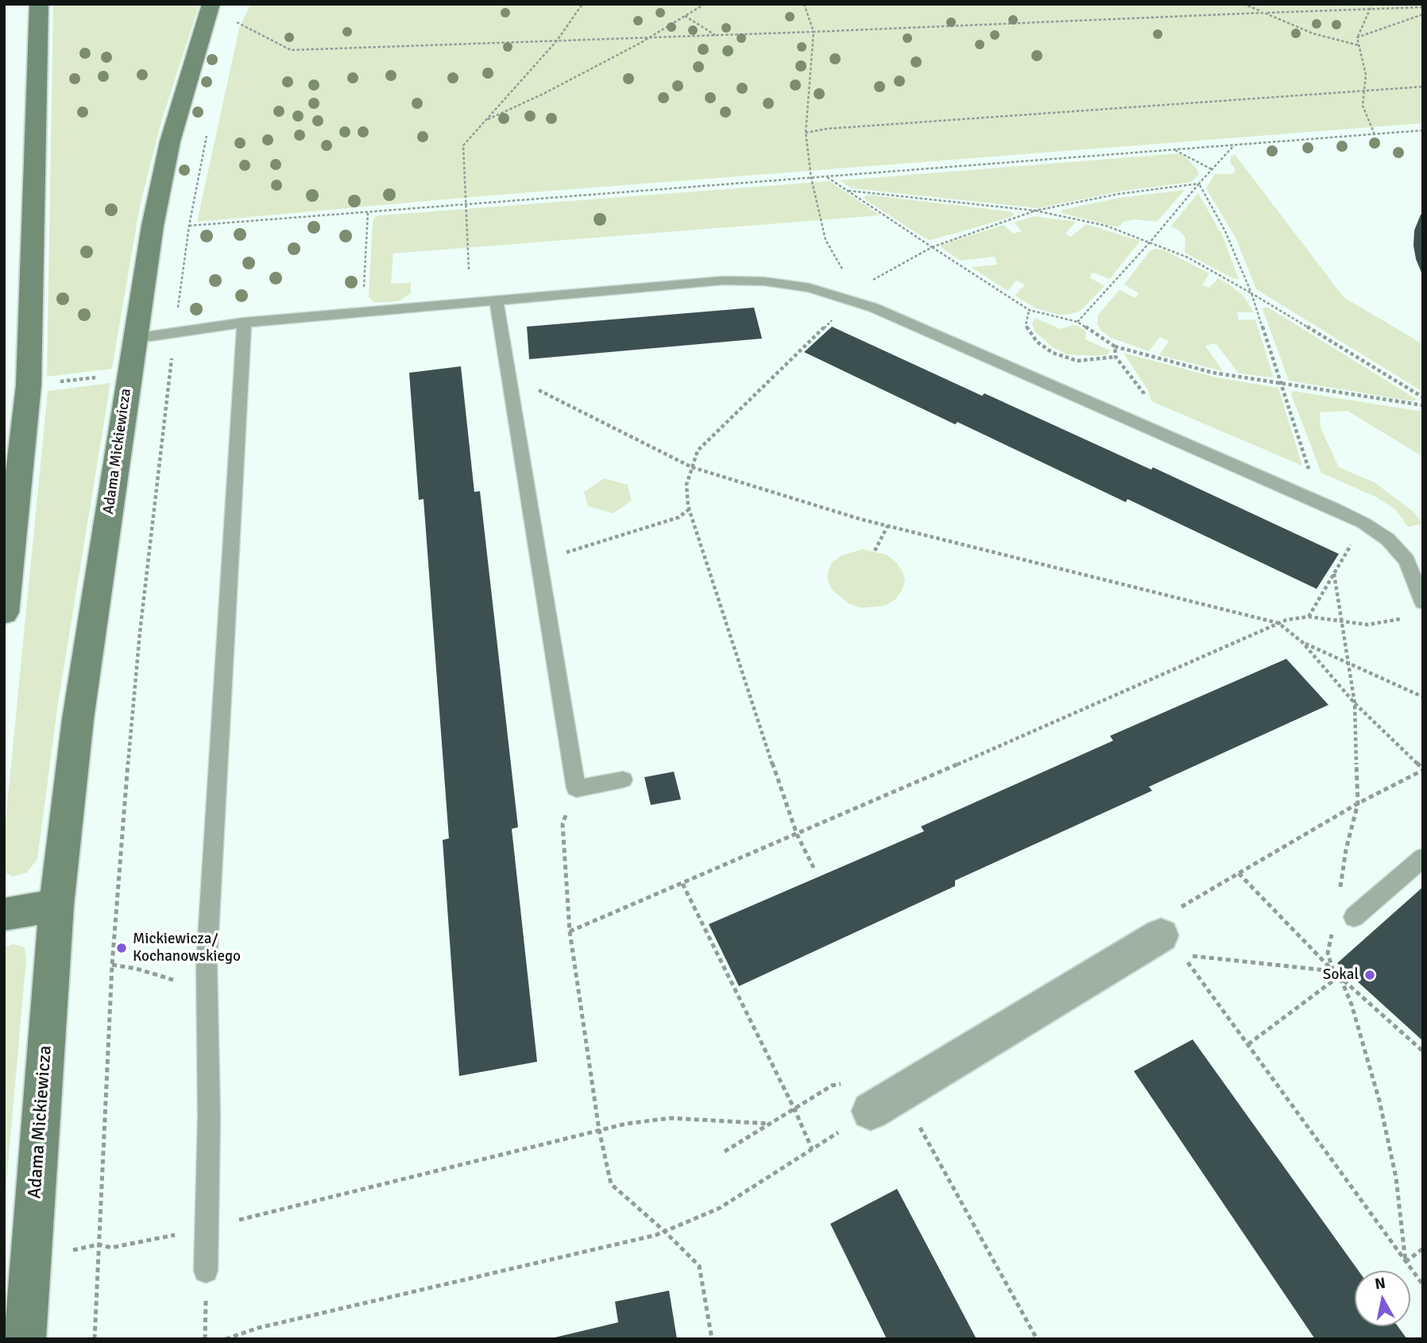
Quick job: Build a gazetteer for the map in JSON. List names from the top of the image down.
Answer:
{
  "streets": {
    "street": ["Adama Mickiewicza"]
  },
  "places": ["Mickiewicza/ Kochanowskiego", "Sokal"],
  "north": "top"
}
